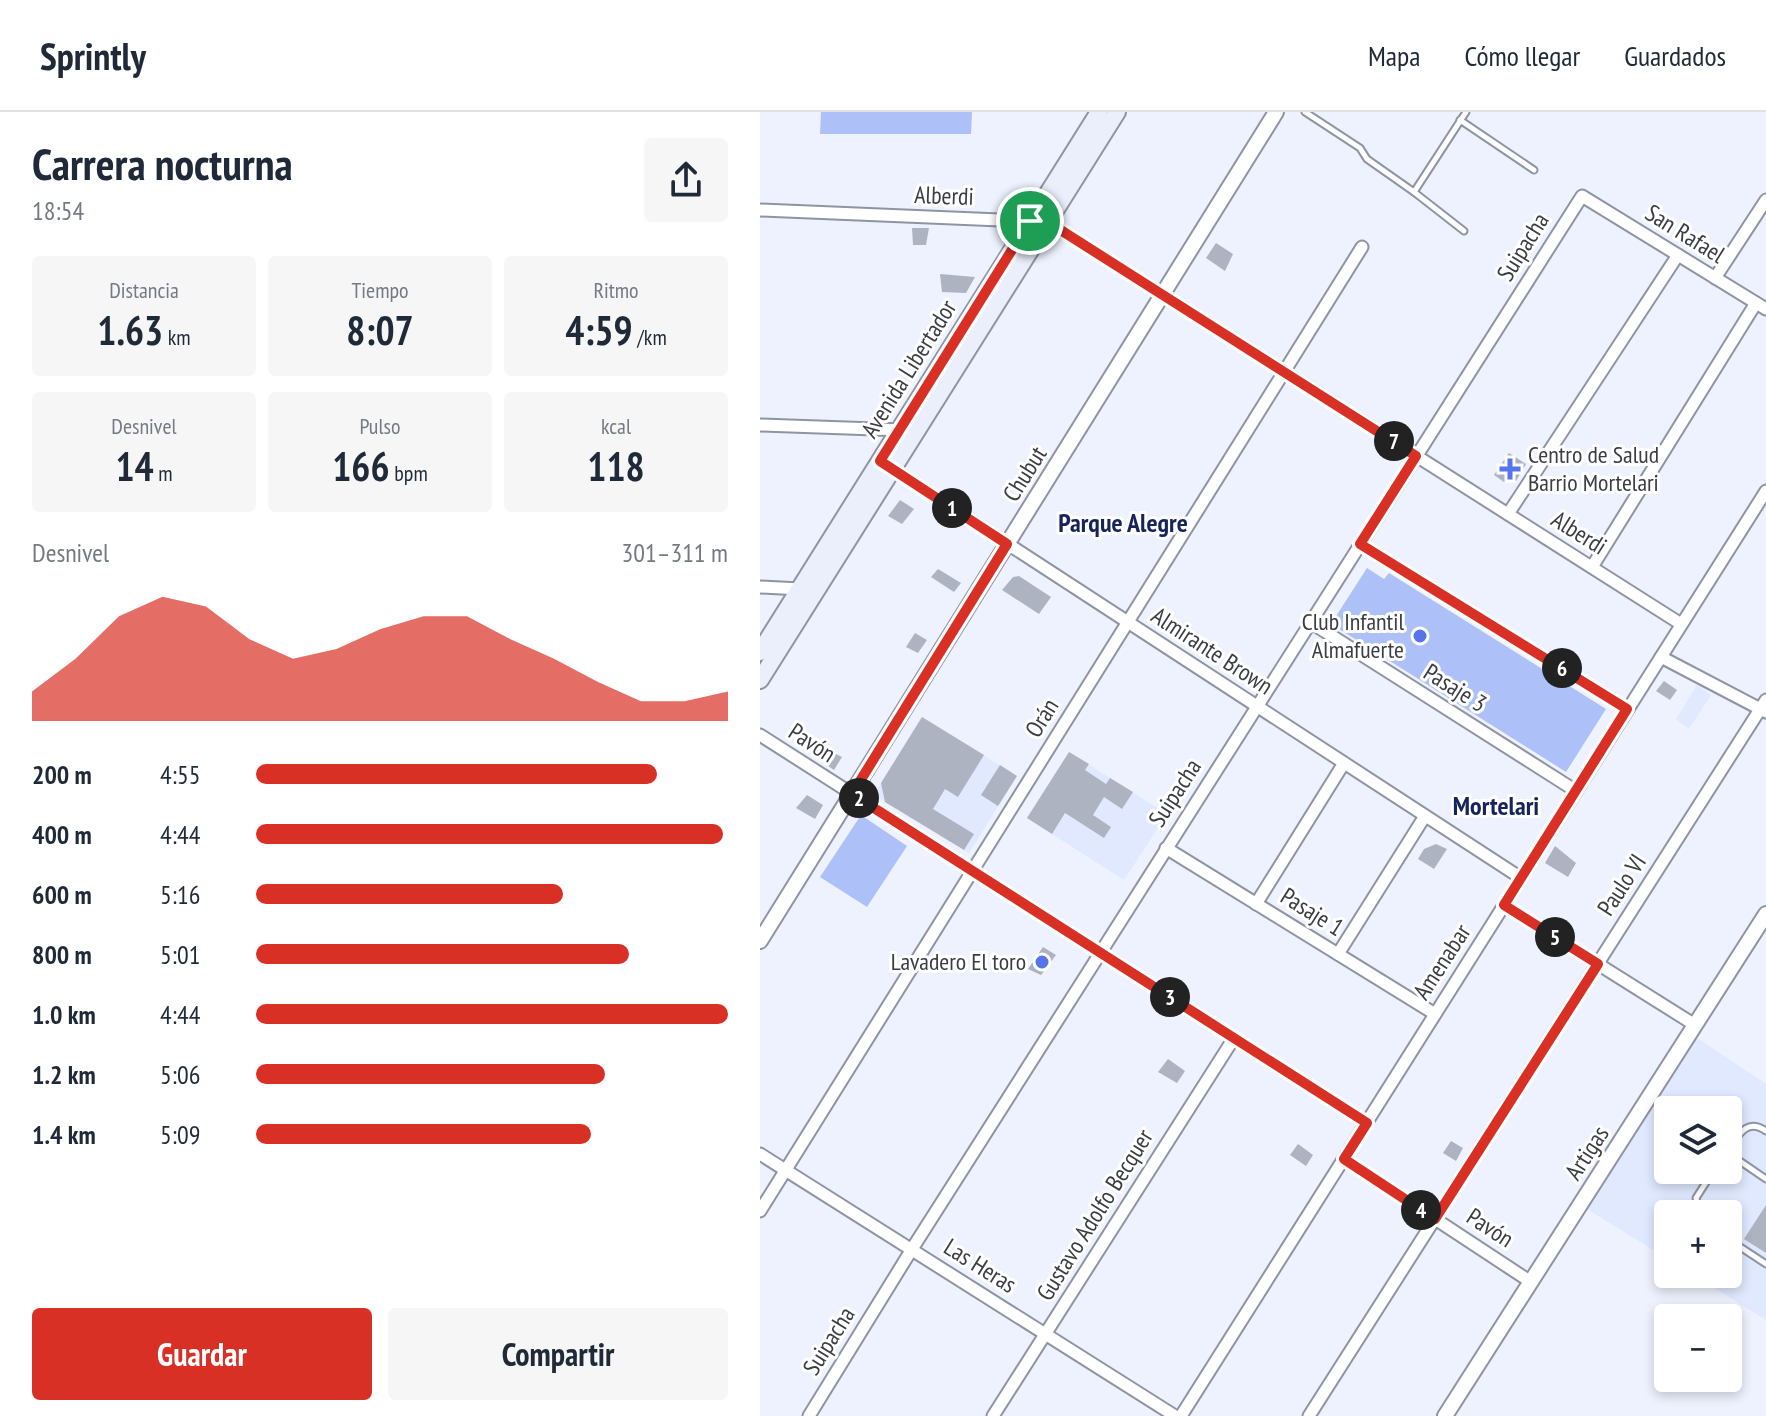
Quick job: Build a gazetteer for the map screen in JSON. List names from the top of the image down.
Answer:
{
  "streets": {
    "main road": ["Avenida Libertador"],
    "street": [
      "Alberdi",
      "San Rafael",
      "Suipacha",
      "Chubut",
      "Almirante Brown",
      "Pasaje 3",
      "Orán",
      "Pavón",
      "Paulo VI",
      "Pasaje 1",
      "Amenabar",
      "Artigas",
      "Gustavo Adolfo Becquer",
      "Las Heras"
    ]
  },
  "crossings": [
    ["Alberdi", "Suipacha"],
    ["Alberdi", "Avenida Libertador"],
    ["Alberdi", "Chubut"],
    ["Alberdi", "Orán"],
    ["Alberdi", "Amenabar"],
    ["San Rafael", "Suipacha"],
    ["Suipacha", "Almirante Brown"],
    ["Suipacha", "Pasaje 3"],
    ["Suipacha", "Pavón"],
    ["Suipacha", "Pasaje 1"],
    ["Suipacha", "Las Heras"],
    ["Avenida Libertador", "Almirante Brown"],
    ["Chubut", "Almirante Brown"],
    ["Chubut", "Pavón"],
    ["Almirante Brown", "Orán"],
    ["Almirante Brown", "Amenabar"],
    ["Pasaje 3", "Amenabar"],
    ["Orán", "Pavón"],
    ["Orán", "Las Heras"],
    ["Pavón", "Paulo VI"],
    ["Pavón", "Amenabar"],
    ["Pavón", "Artigas"],
    ["Pavón", "Gustavo Adolfo Becquer"],
    ["Pasaje 1", "Amenabar"],
    ["Gustavo Adolfo Becquer", "Las Heras"]
  ],
  "districts": ["Parque Alegre", "Mortelari"],
  "places": {
    "health": ["Centro de Salud Barrio Mortelari"],
    "other": ["Club Infantil Almafuerte", "Lavadero El toro"]
  },
  "page": {
    "header": "Sprintly",
    "nav": ["Mapa", "Cómo llegar", "Guardados"],
    "heading": ["Carrera nocturna", "18:54"],
    "stats": [
      ["Distancia", "1.63 km"],
      ["Tiempo", "8:07"],
      ["Ritmo", "4:59 /km"],
      ["Desnivel", "14 m"],
      ["Pulso", "166 bpm"],
      ["kcal", "118"]
    ],
    "pins": [
      "7",
      "1",
      "6",
      "2",
      "5",
      "3",
      "4"
    ],
    "chart": ["Desnivel", "301–311 m"],
    "list": [
      {
        "name": "200 m",
        "note": "4:55"
      },
      {
        "name": "400 m",
        "note": "4:44"
      },
      {
        "name": "600 m",
        "note": "5:16"
      },
      {
        "name": "800 m",
        "note": "5:01"
      },
      {
        "name": "1.0 km",
        "note": "4:44"
      },
      {
        "name": "1.2 km",
        "note": "5:06"
      },
      {
        "name": "1.4 km",
        "note": "5:09"
      }
    ],
    "map_buttons": ["+", "−"],
    "buttons": ["Guardar", "Compartir"]
  }
}
